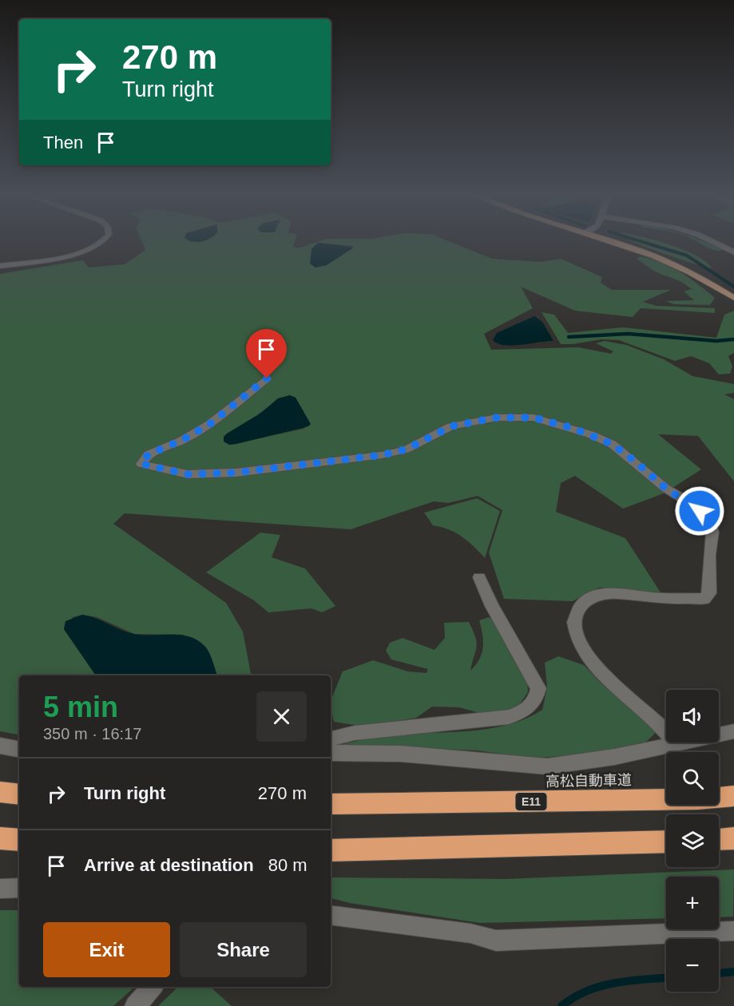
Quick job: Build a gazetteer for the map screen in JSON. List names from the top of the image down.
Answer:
{
  "streets": {
    "highway": ["高松自動車道", "E11"]
  },
  "page": {
    "turn": ["270 m", "Turn right"],
    "then": "Then",
    "heading": ["5 min", "350 m · 16:17"],
    "map_buttons": ["+", "−"],
    "list": [
      {
        "name": "Turn right",
        "value": "270 m"
      },
      {
        "name": "Arrive at destination",
        "value": "80 m"
      }
    ],
    "buttons": ["Exit", "Share"]
  }
}
